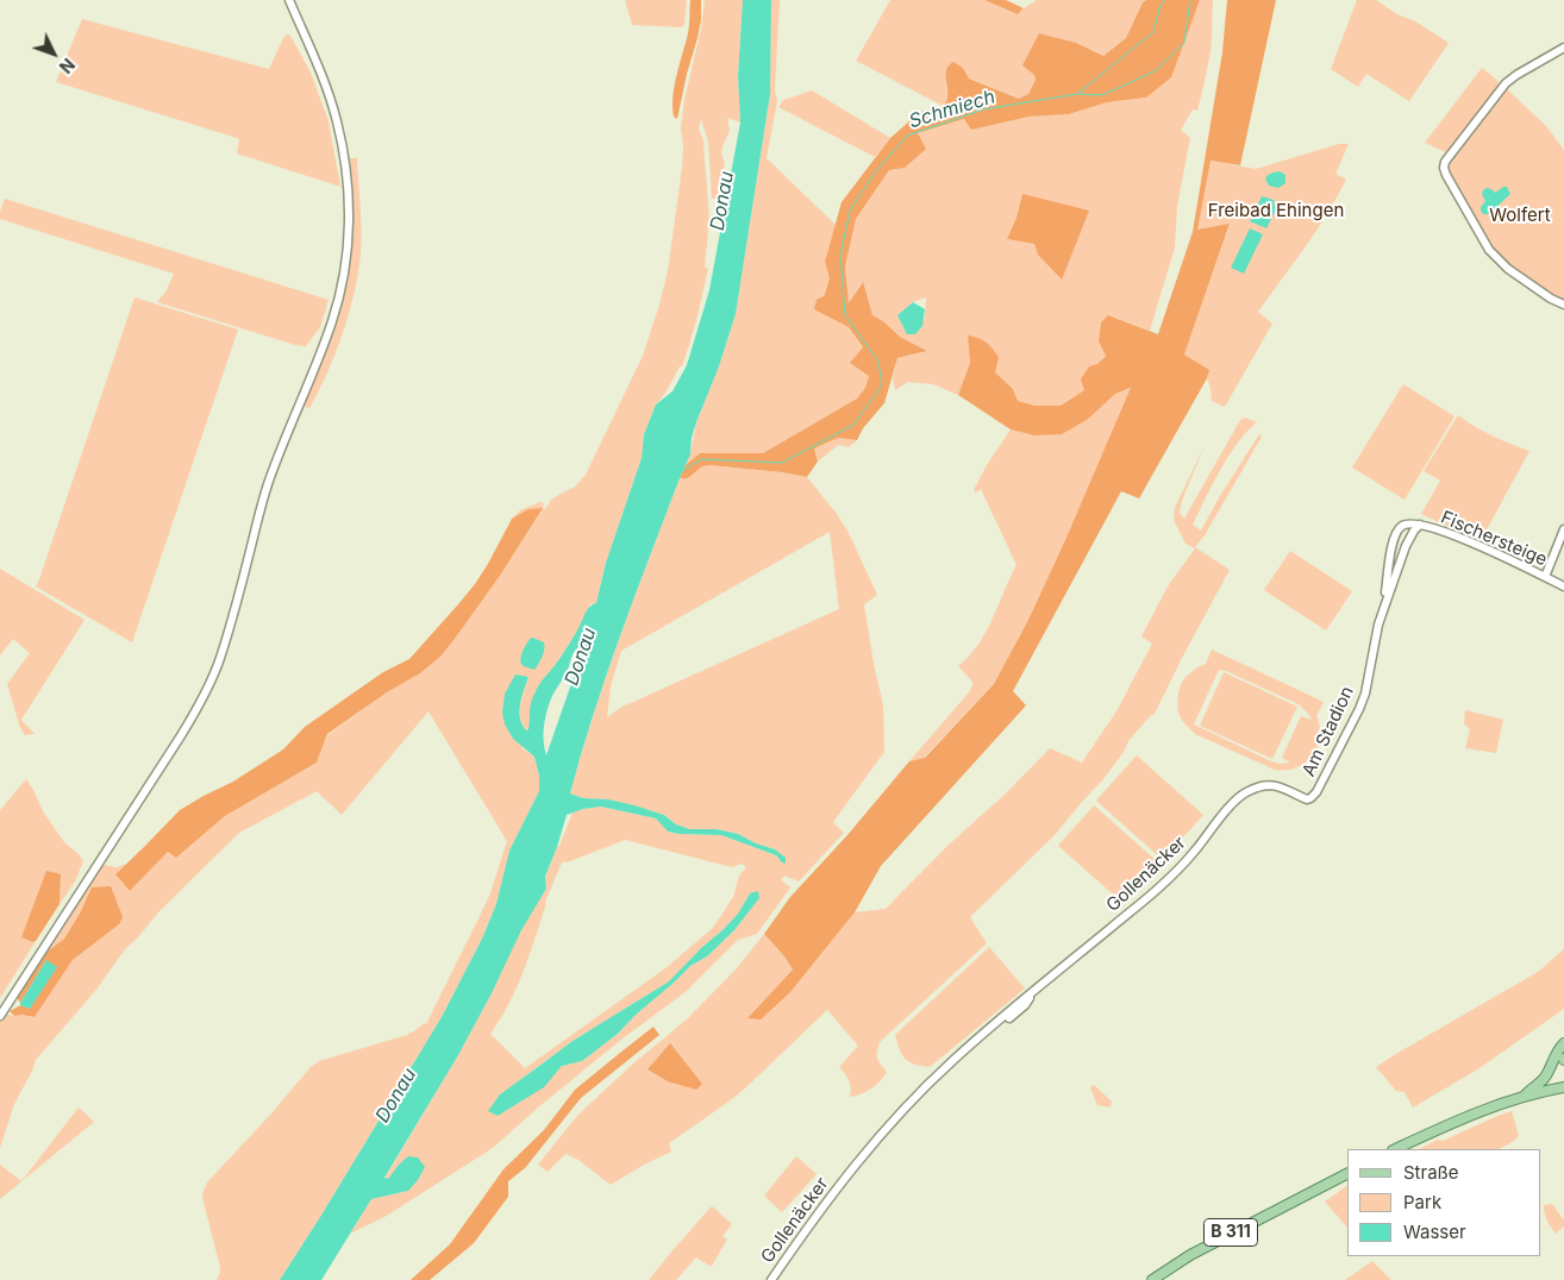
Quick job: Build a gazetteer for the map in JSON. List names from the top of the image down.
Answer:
{
  "streets": {
    "main road": ["B 311"],
    "street": ["Fischersteige", "Am Stadion", "Gollenäcker"]
  },
  "crossings": [
    ["Fischersteige", "Am Stadion"],
    ["Am Stadion", "Gollenäcker"]
  ],
  "water": ["Schmiech", "Donau"],
  "parks": ["Freibad Ehingen", "Wolfert"],
  "legend": ["Straße", "Park", "Wasser"],
  "north": "bottom right"
}
